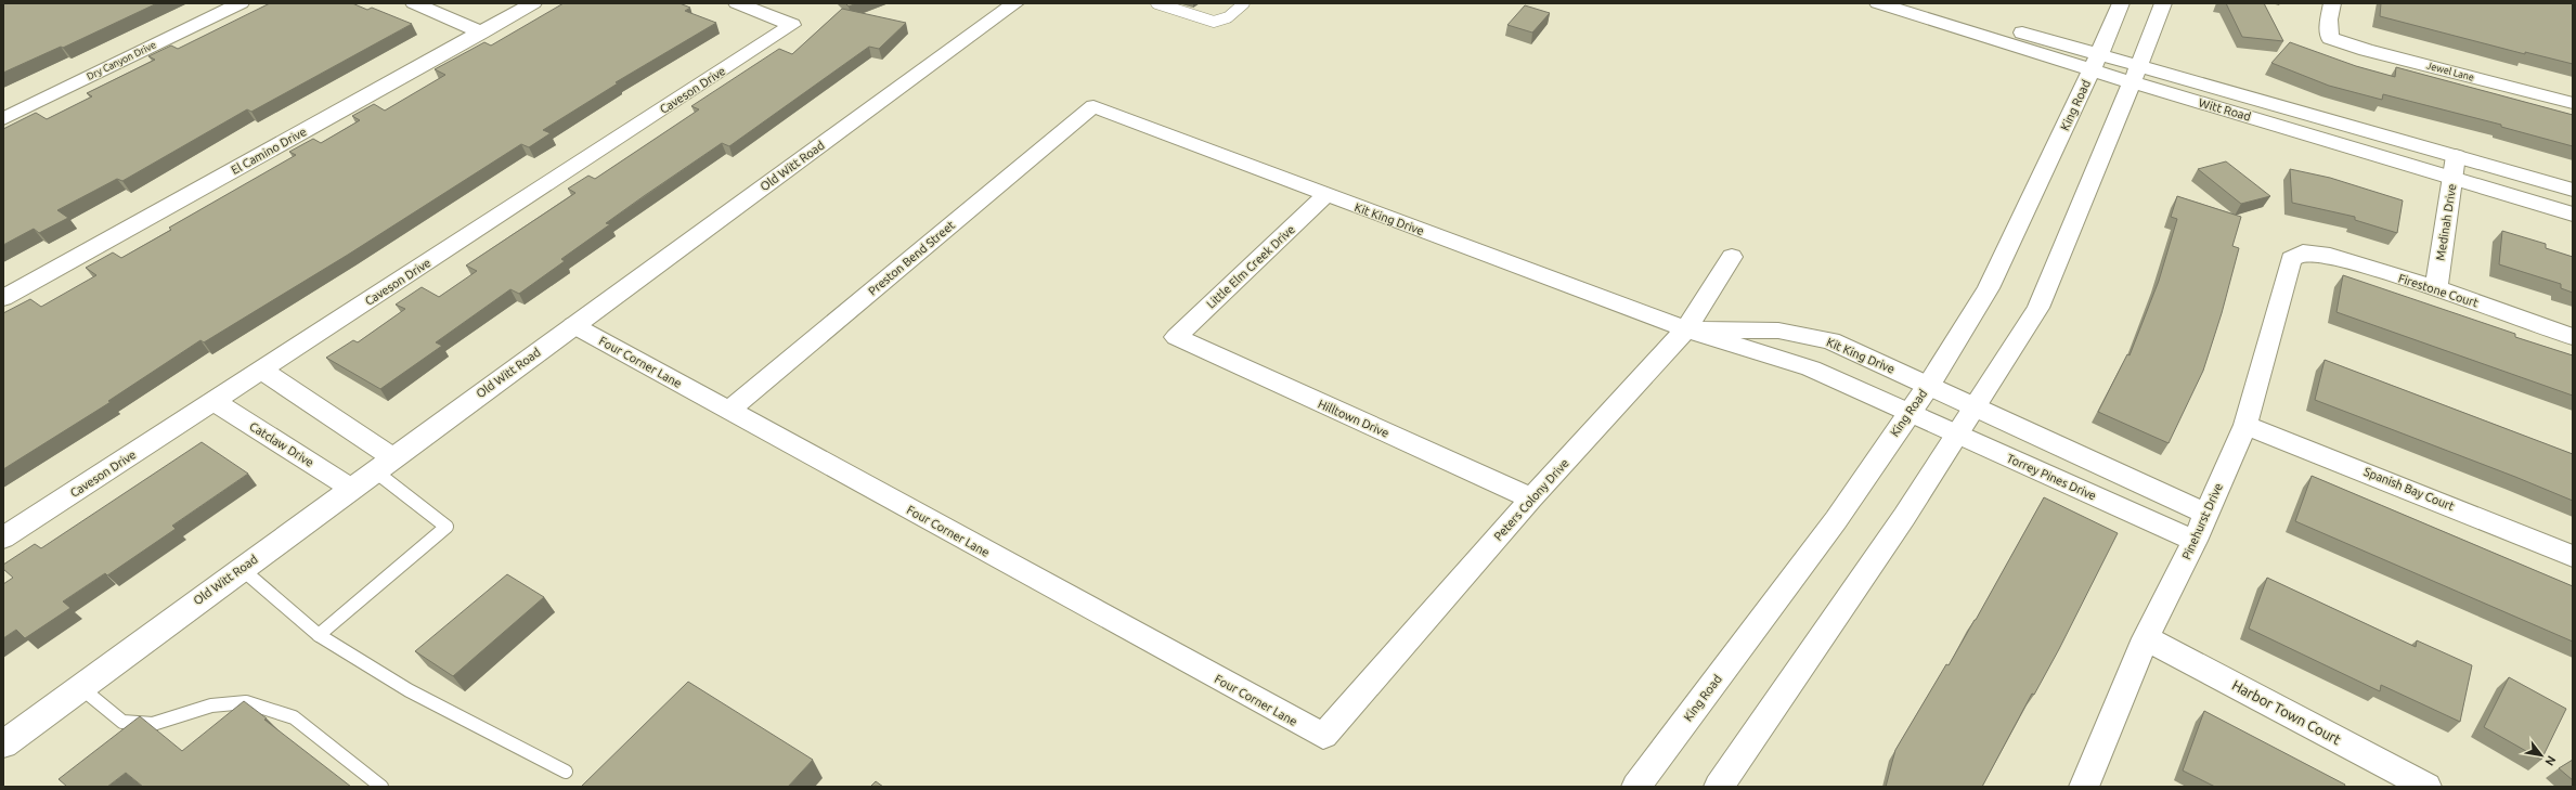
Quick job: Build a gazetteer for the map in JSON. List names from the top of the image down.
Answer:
{
  "streets": {
    "street": [
      "Dry Canyon Drive",
      "Jewel Lane",
      "Caveson Drive",
      "King Road",
      "Witt Road",
      "El Camino Drive",
      "Old Witt Road",
      "Kit King Drive",
      "Medinah Drive",
      "Preston Bend Street",
      "Little Elm Creek Drive",
      "Firestone Court",
      "Four Corner Lane",
      "Hilltown Drive",
      "Catclaw Drive",
      "Torrey Pines Drive",
      "Spanish Bay Court",
      "Peters Colony Drive",
      "Pinehurst Drive",
      "Harbor Town Court"
    ]
  },
  "crossings": [
    ["Caveson Drive", "Catclaw Drive"],
    ["King Road", "Witt Road"],
    ["King Road", "Kit King Drive"],
    ["King Road", "Torrey Pines Drive"],
    ["Witt Road", "Medinah Drive"],
    ["Old Witt Road", "Four Corner Lane"],
    ["Old Witt Road", "Catclaw Drive"],
    ["Kit King Drive", "Preston Bend Street"],
    ["Kit King Drive", "Little Elm Creek Drive"],
    ["Kit King Drive", "Torrey Pines Drive"],
    ["Kit King Drive", "Peters Colony Drive"],
    ["Medinah Drive", "Firestone Court"],
    ["Preston Bend Street", "Four Corner Lane"],
    ["Little Elm Creek Drive", "Hilltown Drive"],
    ["Firestone Court", "Pinehurst Drive"],
    ["Four Corner Lane", "Peters Colony Drive"],
    ["Hilltown Drive", "Peters Colony Drive"],
    ["Torrey Pines Drive", "Pinehurst Drive"],
    ["Spanish Bay Court", "Pinehurst Drive"],
    ["Pinehurst Drive", "Harbor Town Court"]
  ],
  "north": "bottom right"
}
